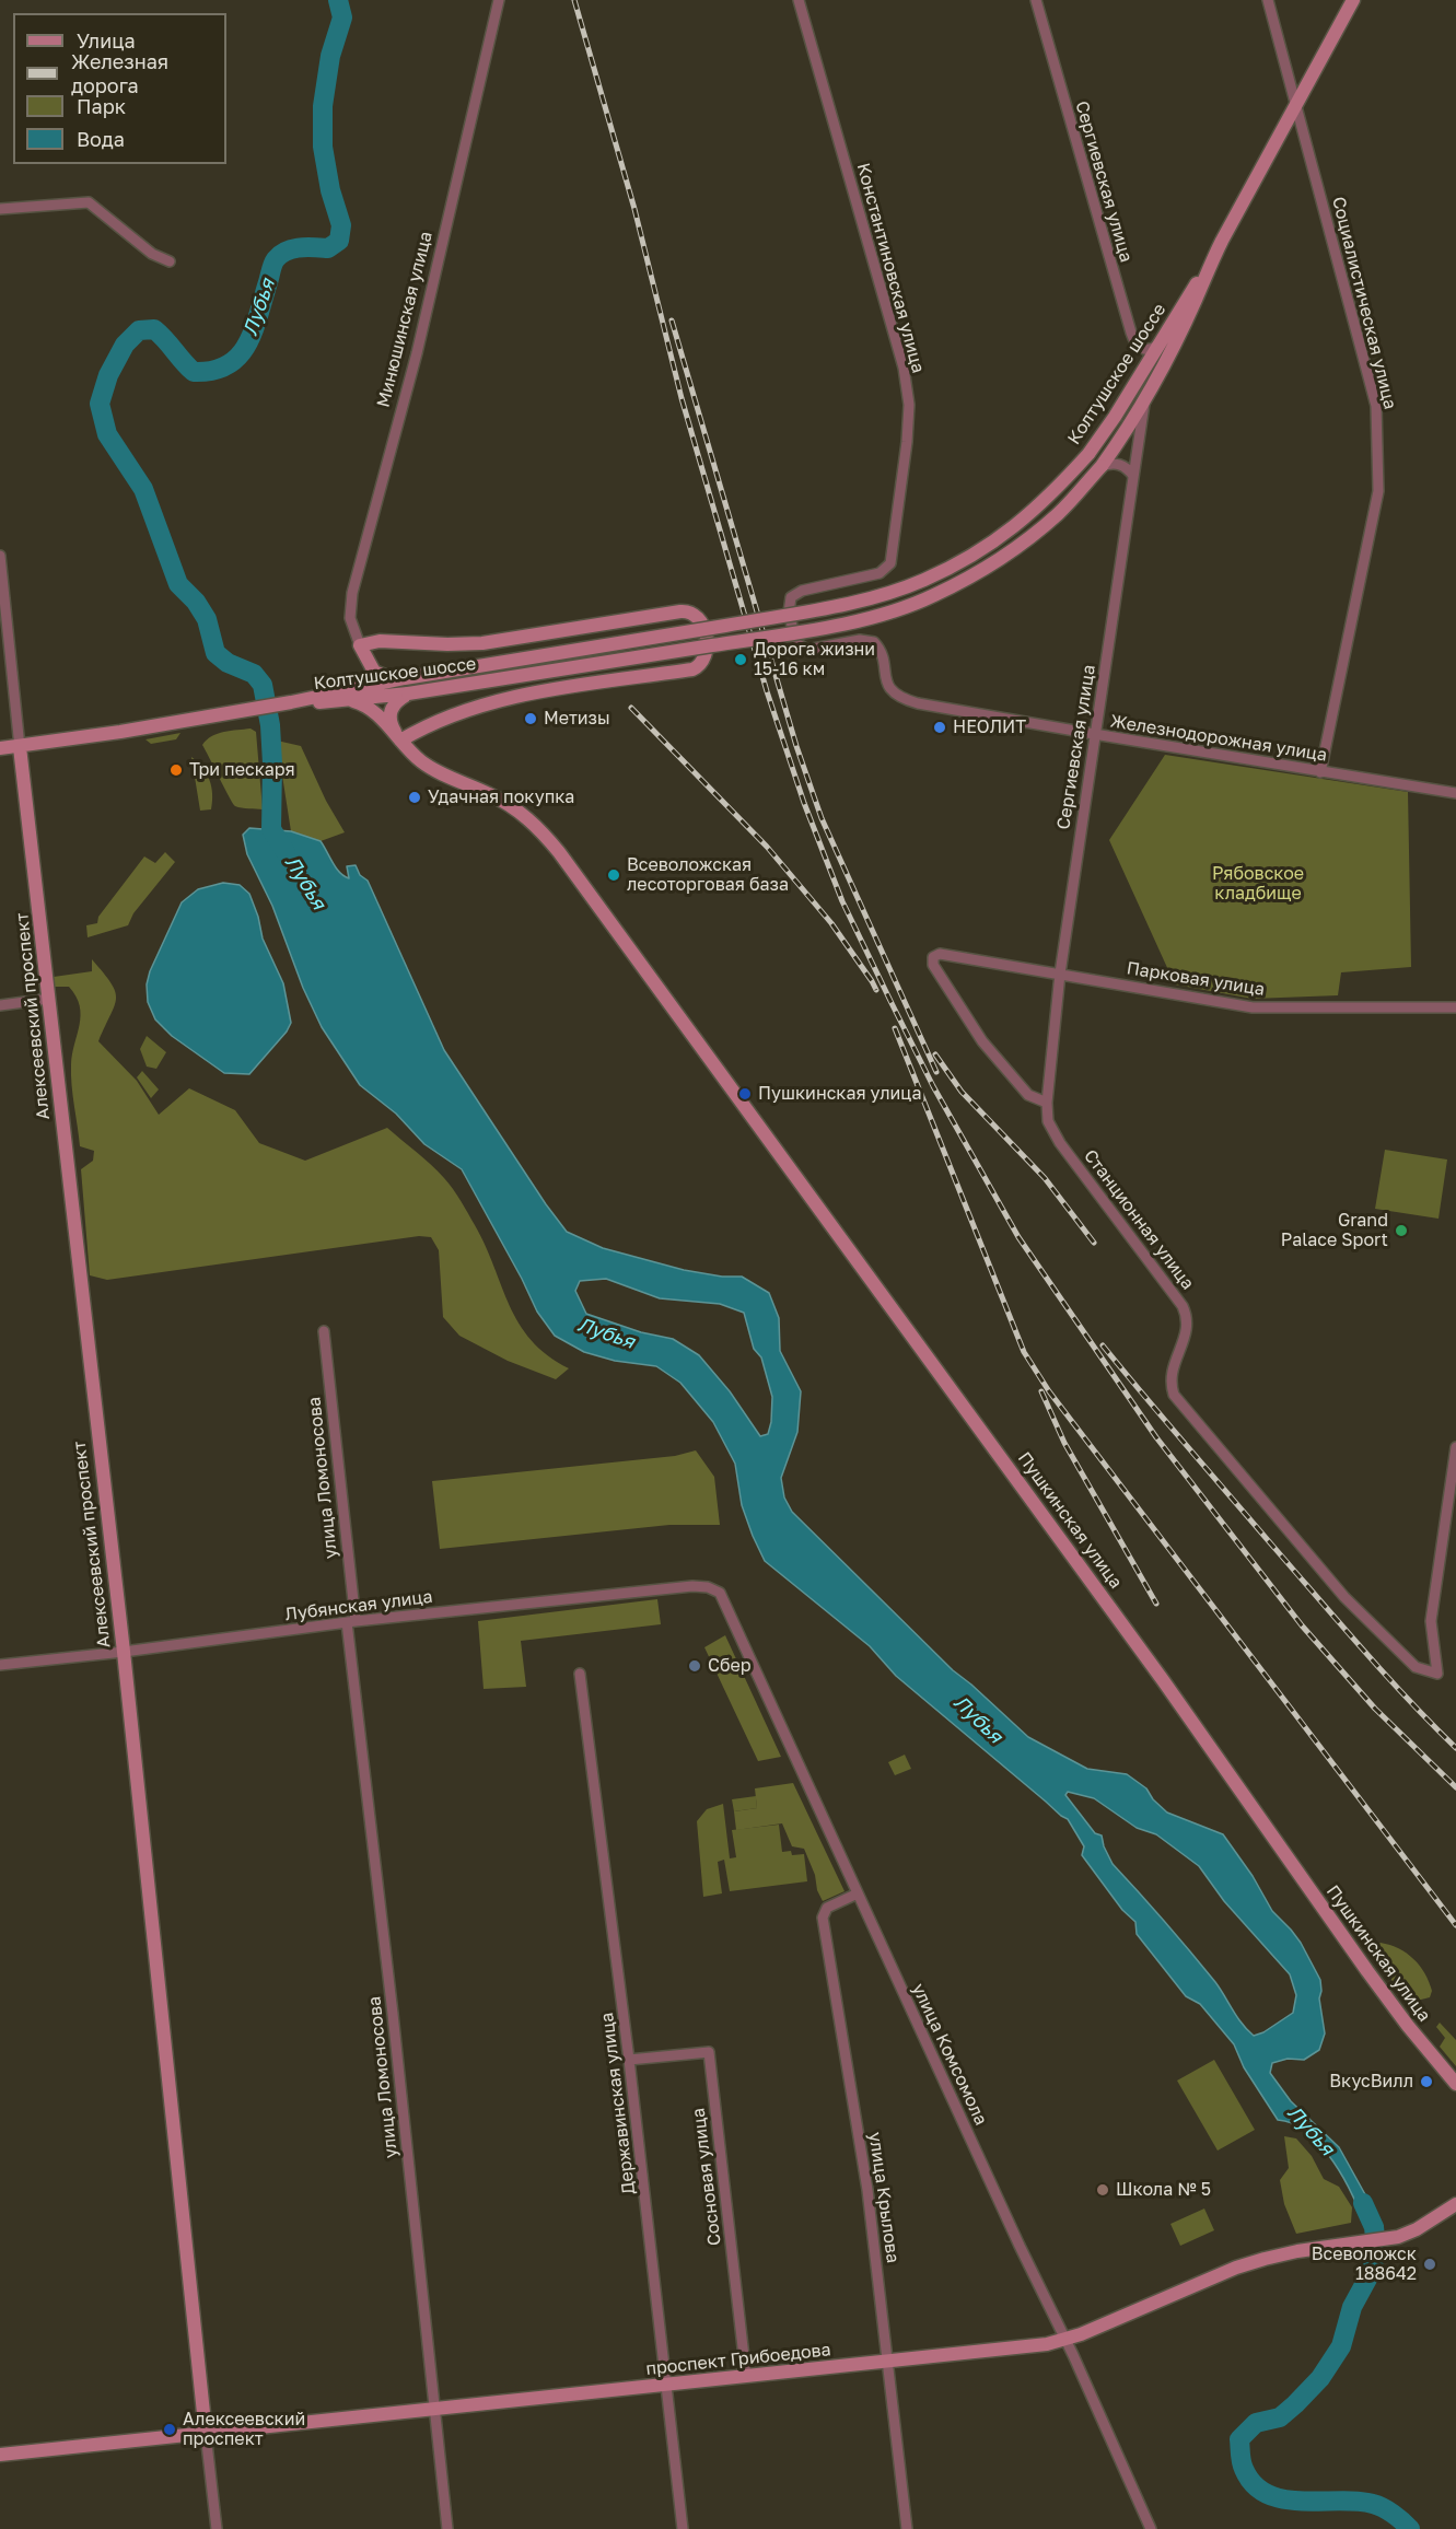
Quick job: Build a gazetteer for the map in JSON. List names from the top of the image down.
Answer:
{
  "streets": {
    "street": [
      "Сергиевская улица",
      "Константиновская улица",
      "Социалистическая улица",
      "Минюшинская улица",
      "Колтушское шоссе",
      "Железнодорожная улица",
      "Парковая улица",
      "Алексеевский проспект",
      "Станционная улица",
      "улица Ломоносова",
      "Пушкинская улица",
      "Лубянская улица",
      "улица Комсомола",
      "Державинская улица",
      "Сосновая улица",
      "улица Крылова",
      "проспект Грибоедова"
    ]
  },
  "crossings": [
    ["Сергиевская улица", "Колтушское шоссе"],
    ["Сергиевская улица", "Железнодорожная улица"],
    ["Сергиевская улица", "Парковая улица"],
    ["Сергиевская улица", "Станционная улица"],
    ["Константиновская улица", "Железнодорожная улица"],
    ["Социалистическая улица", "Колтушское шоссе"],
    ["Социалистическая улица", "Железнодорожная улица"],
    ["Минюшинская улица", "Колтушское шоссе"],
    ["Минюшинская улица", "Пушкинская улица"],
    ["Колтушское шоссе", "Алексеевский проспект"],
    ["Колтушское шоссе", "Пушкинская улица"],
    ["Парковая улица", "Станционная улица"],
    ["Алексеевский проспект", "Лубянская улица"],
    ["Алексеевский проспект", "проспект Грибоедова"],
    ["улица Ломоносова", "Лубянская улица"],
    ["улица Ломоносова", "проспект Грибоедова"],
    ["Лубянская улица", "улица Комсомола"],
    ["улица Комсомола", "улица Крылова"],
    ["улица Комсомола", "проспект Грибоедова"],
    ["Державинская улица", "Сосновая улица"],
    ["Державинская улица", "проспект Грибоедова"],
    ["Сосновая улица", "проспект Грибоедова"],
    ["улица Крылова", "проспект Грибоедова"]
  ],
  "water": ["Лубья"],
  "parks": ["Рябовское кладбище"],
  "places": [
    "Дорога жизни 15-16 км",
    "Метизы",
    "НЕОЛИТ",
    "Три пескаря",
    "Удачная покупка",
    "Всеволожская лесоторговая база",
    "Пушкинская улица",
    "Grand Palace Sport",
    "Сбер",
    "ВкусВилл",
    "Школа № 5",
    "Всеволожск 188642",
    "Алексеевский проспект"
  ],
  "legend": [
    "Улица",
    "Железная дорога",
    "Парк",
    "Вода"
  ]
}
